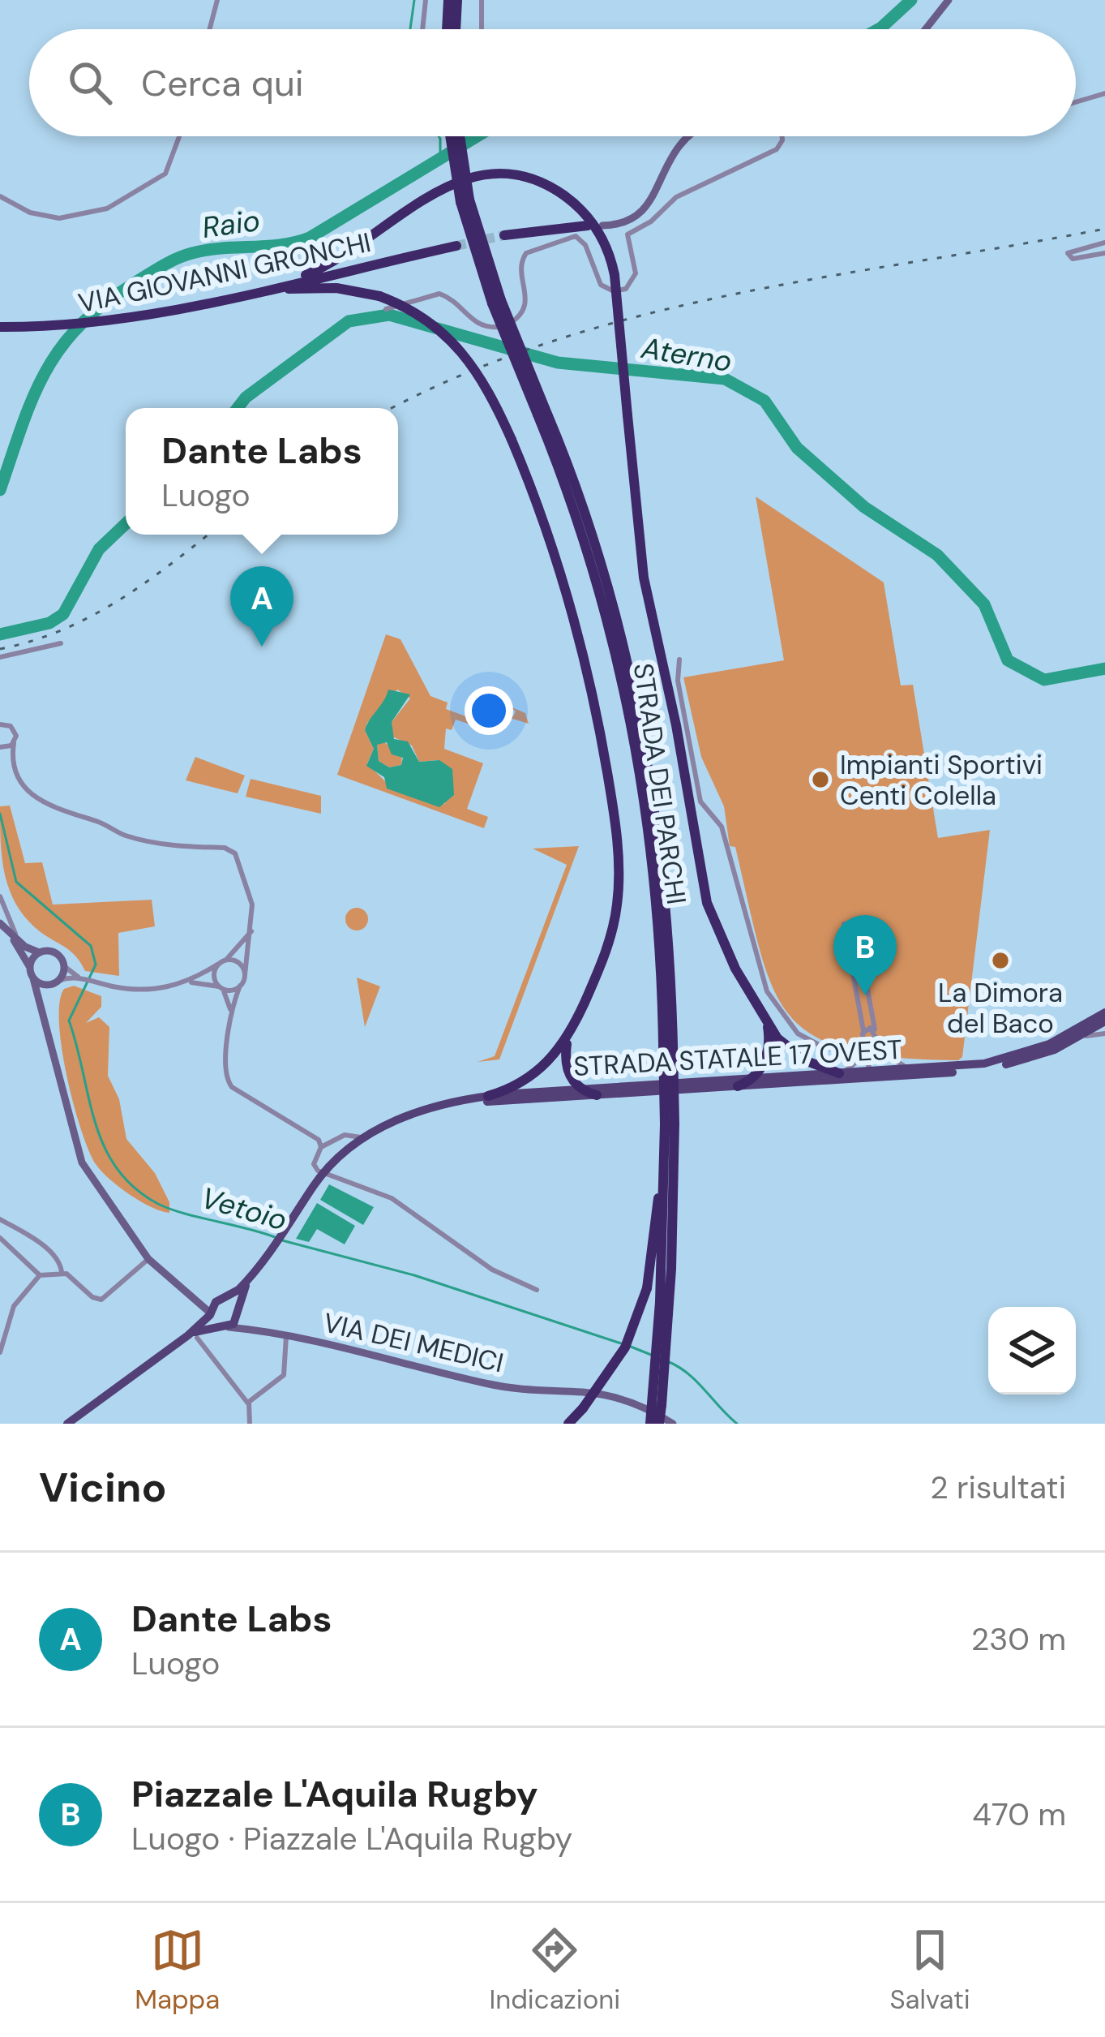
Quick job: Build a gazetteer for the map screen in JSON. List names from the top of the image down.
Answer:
{
  "streets": {
    "highway": ["VIA GIOVANNI GRONCHI", "STRADA DEI PARCHI"],
    "main road": ["STRADA STATALE 17 OVEST"],
    "street": ["VIA DEI MEDICI"]
  },
  "crossings": [
    ["STRADA STATALE 17 OVEST", "VIA DEI MEDICI"]
  ],
  "water": ["Raio", "Aterno", "Vetoio"],
  "places": ["Impianti Sportivi Centi Colella", "La Dimora del Baco"],
  "page": {
    "search": "Cerca qui",
    "popup": ["Dante Labs", "Luogo"],
    "pins": ["A", "B"],
    "heading": ["Vicino", "2 risultati"],
    "list": [
      {
        "mark": "A",
        "name": "Dante Labs",
        "note": "Luogo",
        "value": "230 m"
      },
      {
        "mark": "B",
        "name": "Piazzale L'Aquila Rugby",
        "note": "Luogo · Piazzale L'Aquila Rugby",
        "value": "470 m"
      }
    ],
    "nav": ["Mappa", "Indicazioni", "Salvati"]
  }
}
